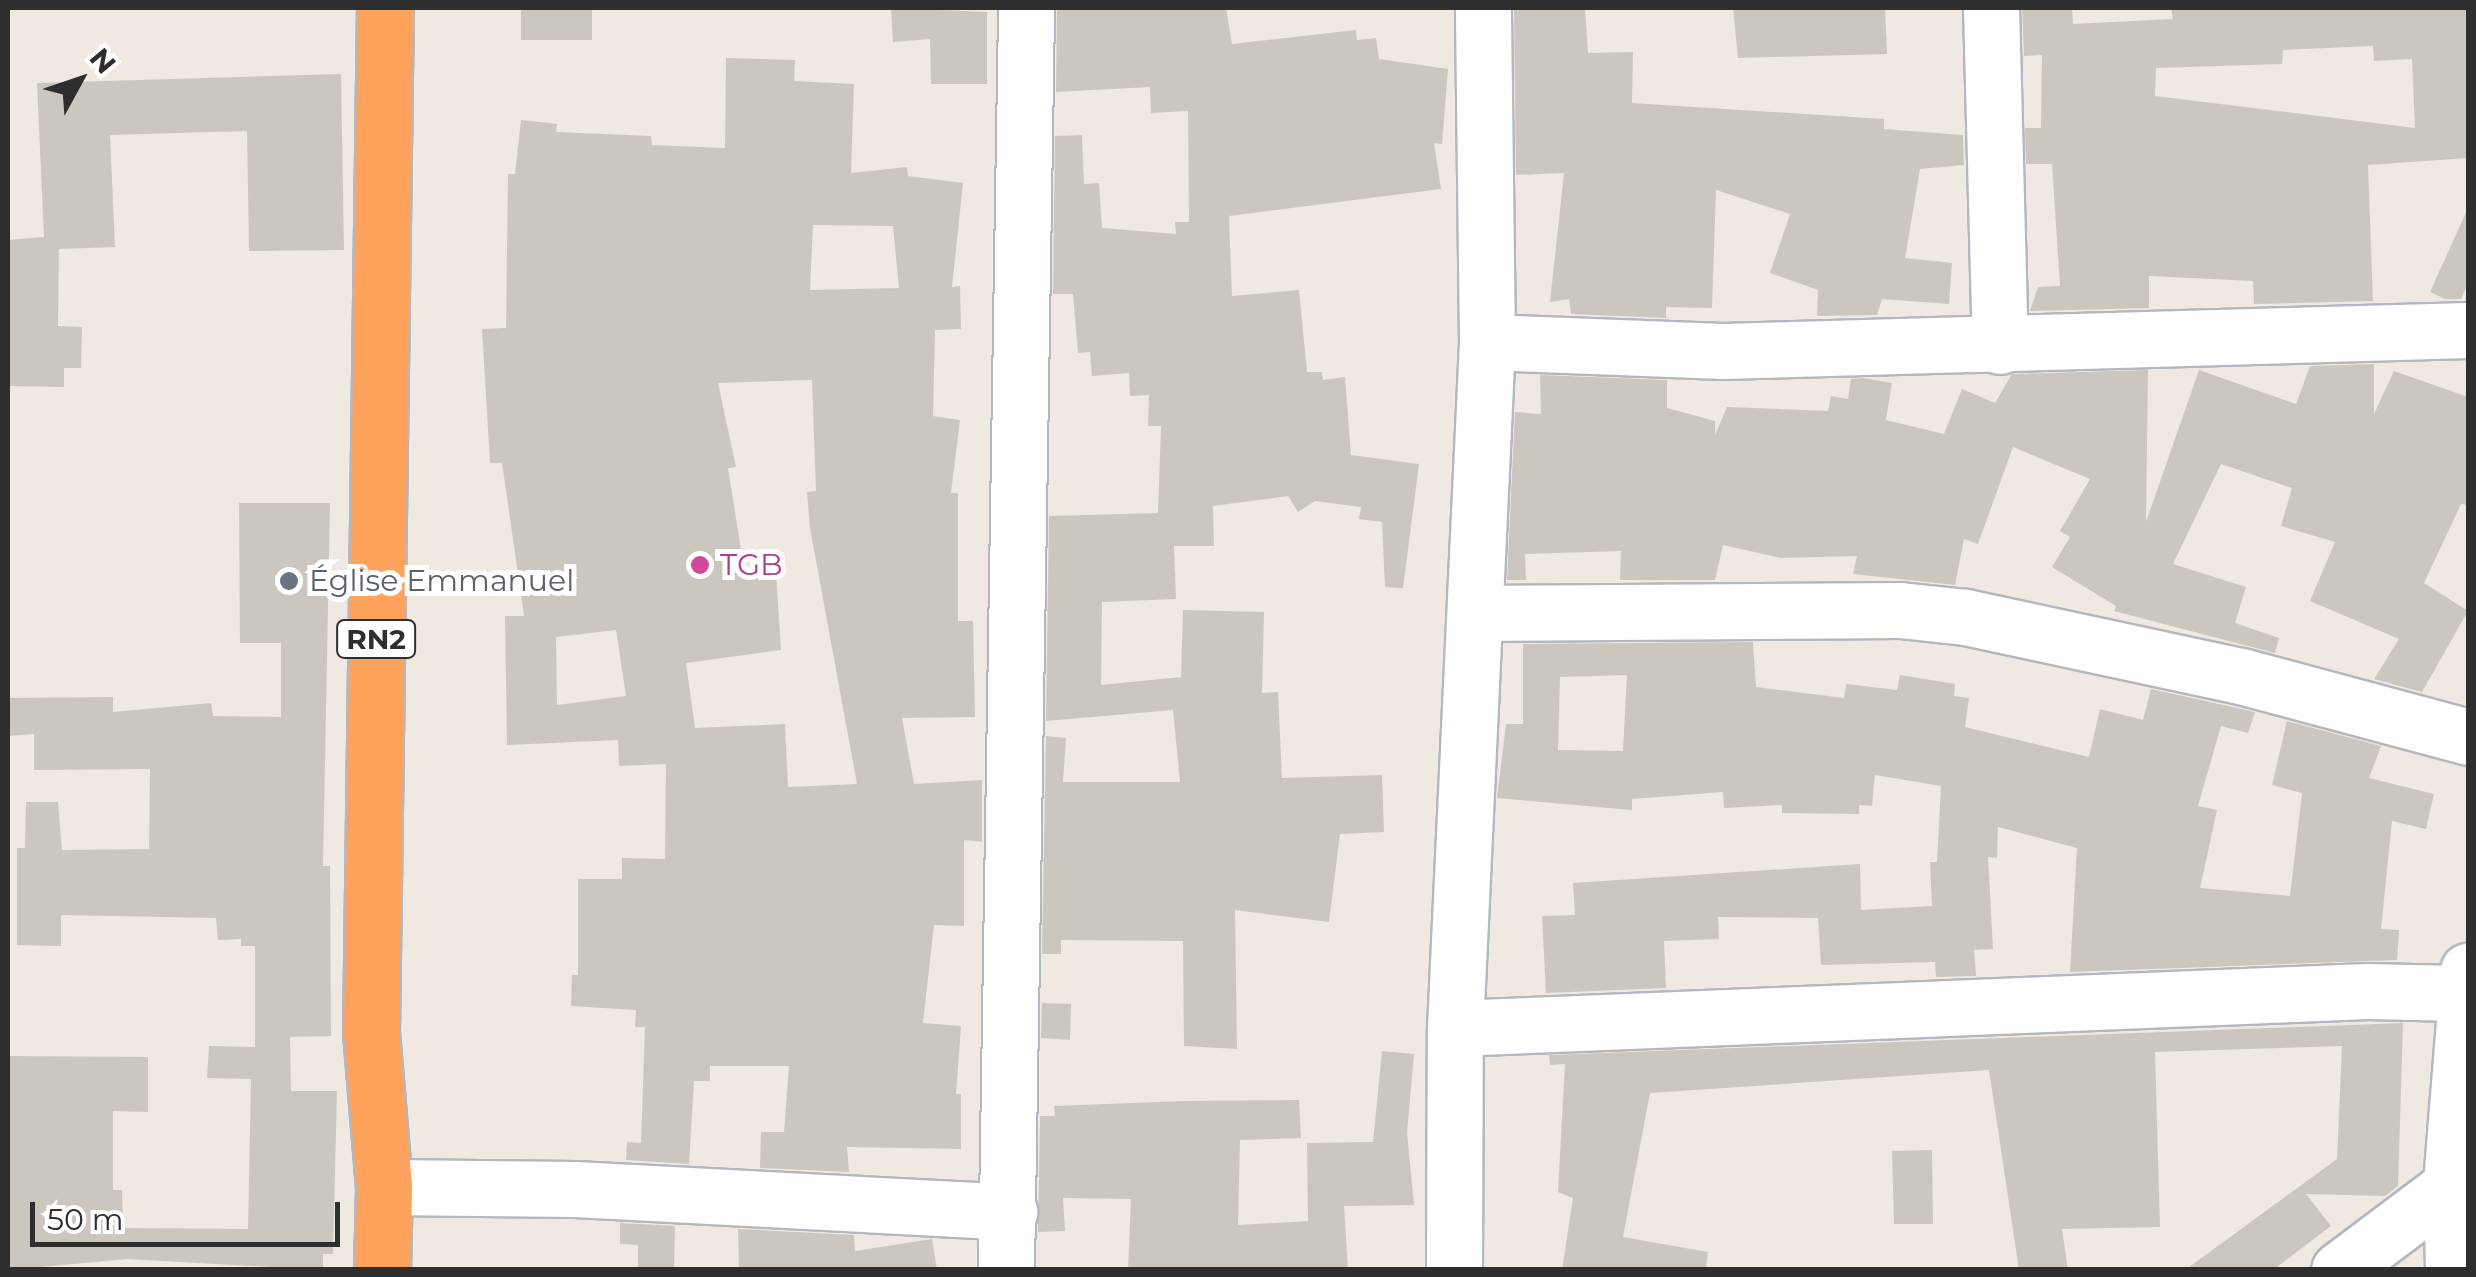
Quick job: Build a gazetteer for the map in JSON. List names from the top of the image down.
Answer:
{
  "streets": {
    "highway": ["RN2"]
  },
  "places": ["TGB", "Église Emmanuel"],
  "scale_bar": "50 m",
  "north": "top right"
}
